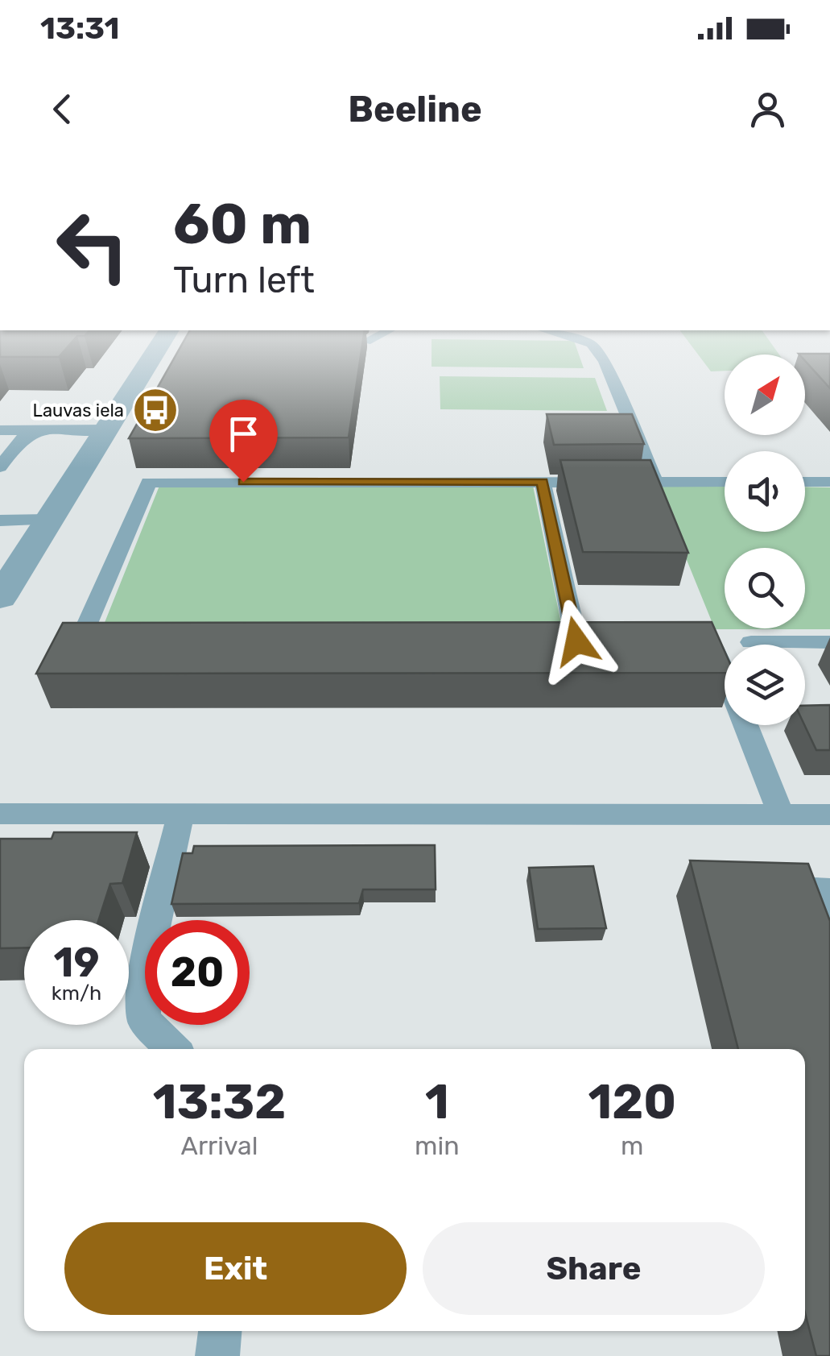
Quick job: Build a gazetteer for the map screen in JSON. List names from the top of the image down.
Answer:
{
  "places": {
    "bus stop": ["Lauvas iela"]
  },
  "north": "top right",
  "page": {
    "status": "13:31",
    "header": "Beeline",
    "turn": ["60 m", "Turn left"],
    "speed": "19 km/h",
    "limit": "20",
    "eta": [
      "13:32",
      "Arrival",
      "1",
      "min",
      "120",
      "m"
    ],
    "buttons": ["Exit", "Share"]
  }
}
